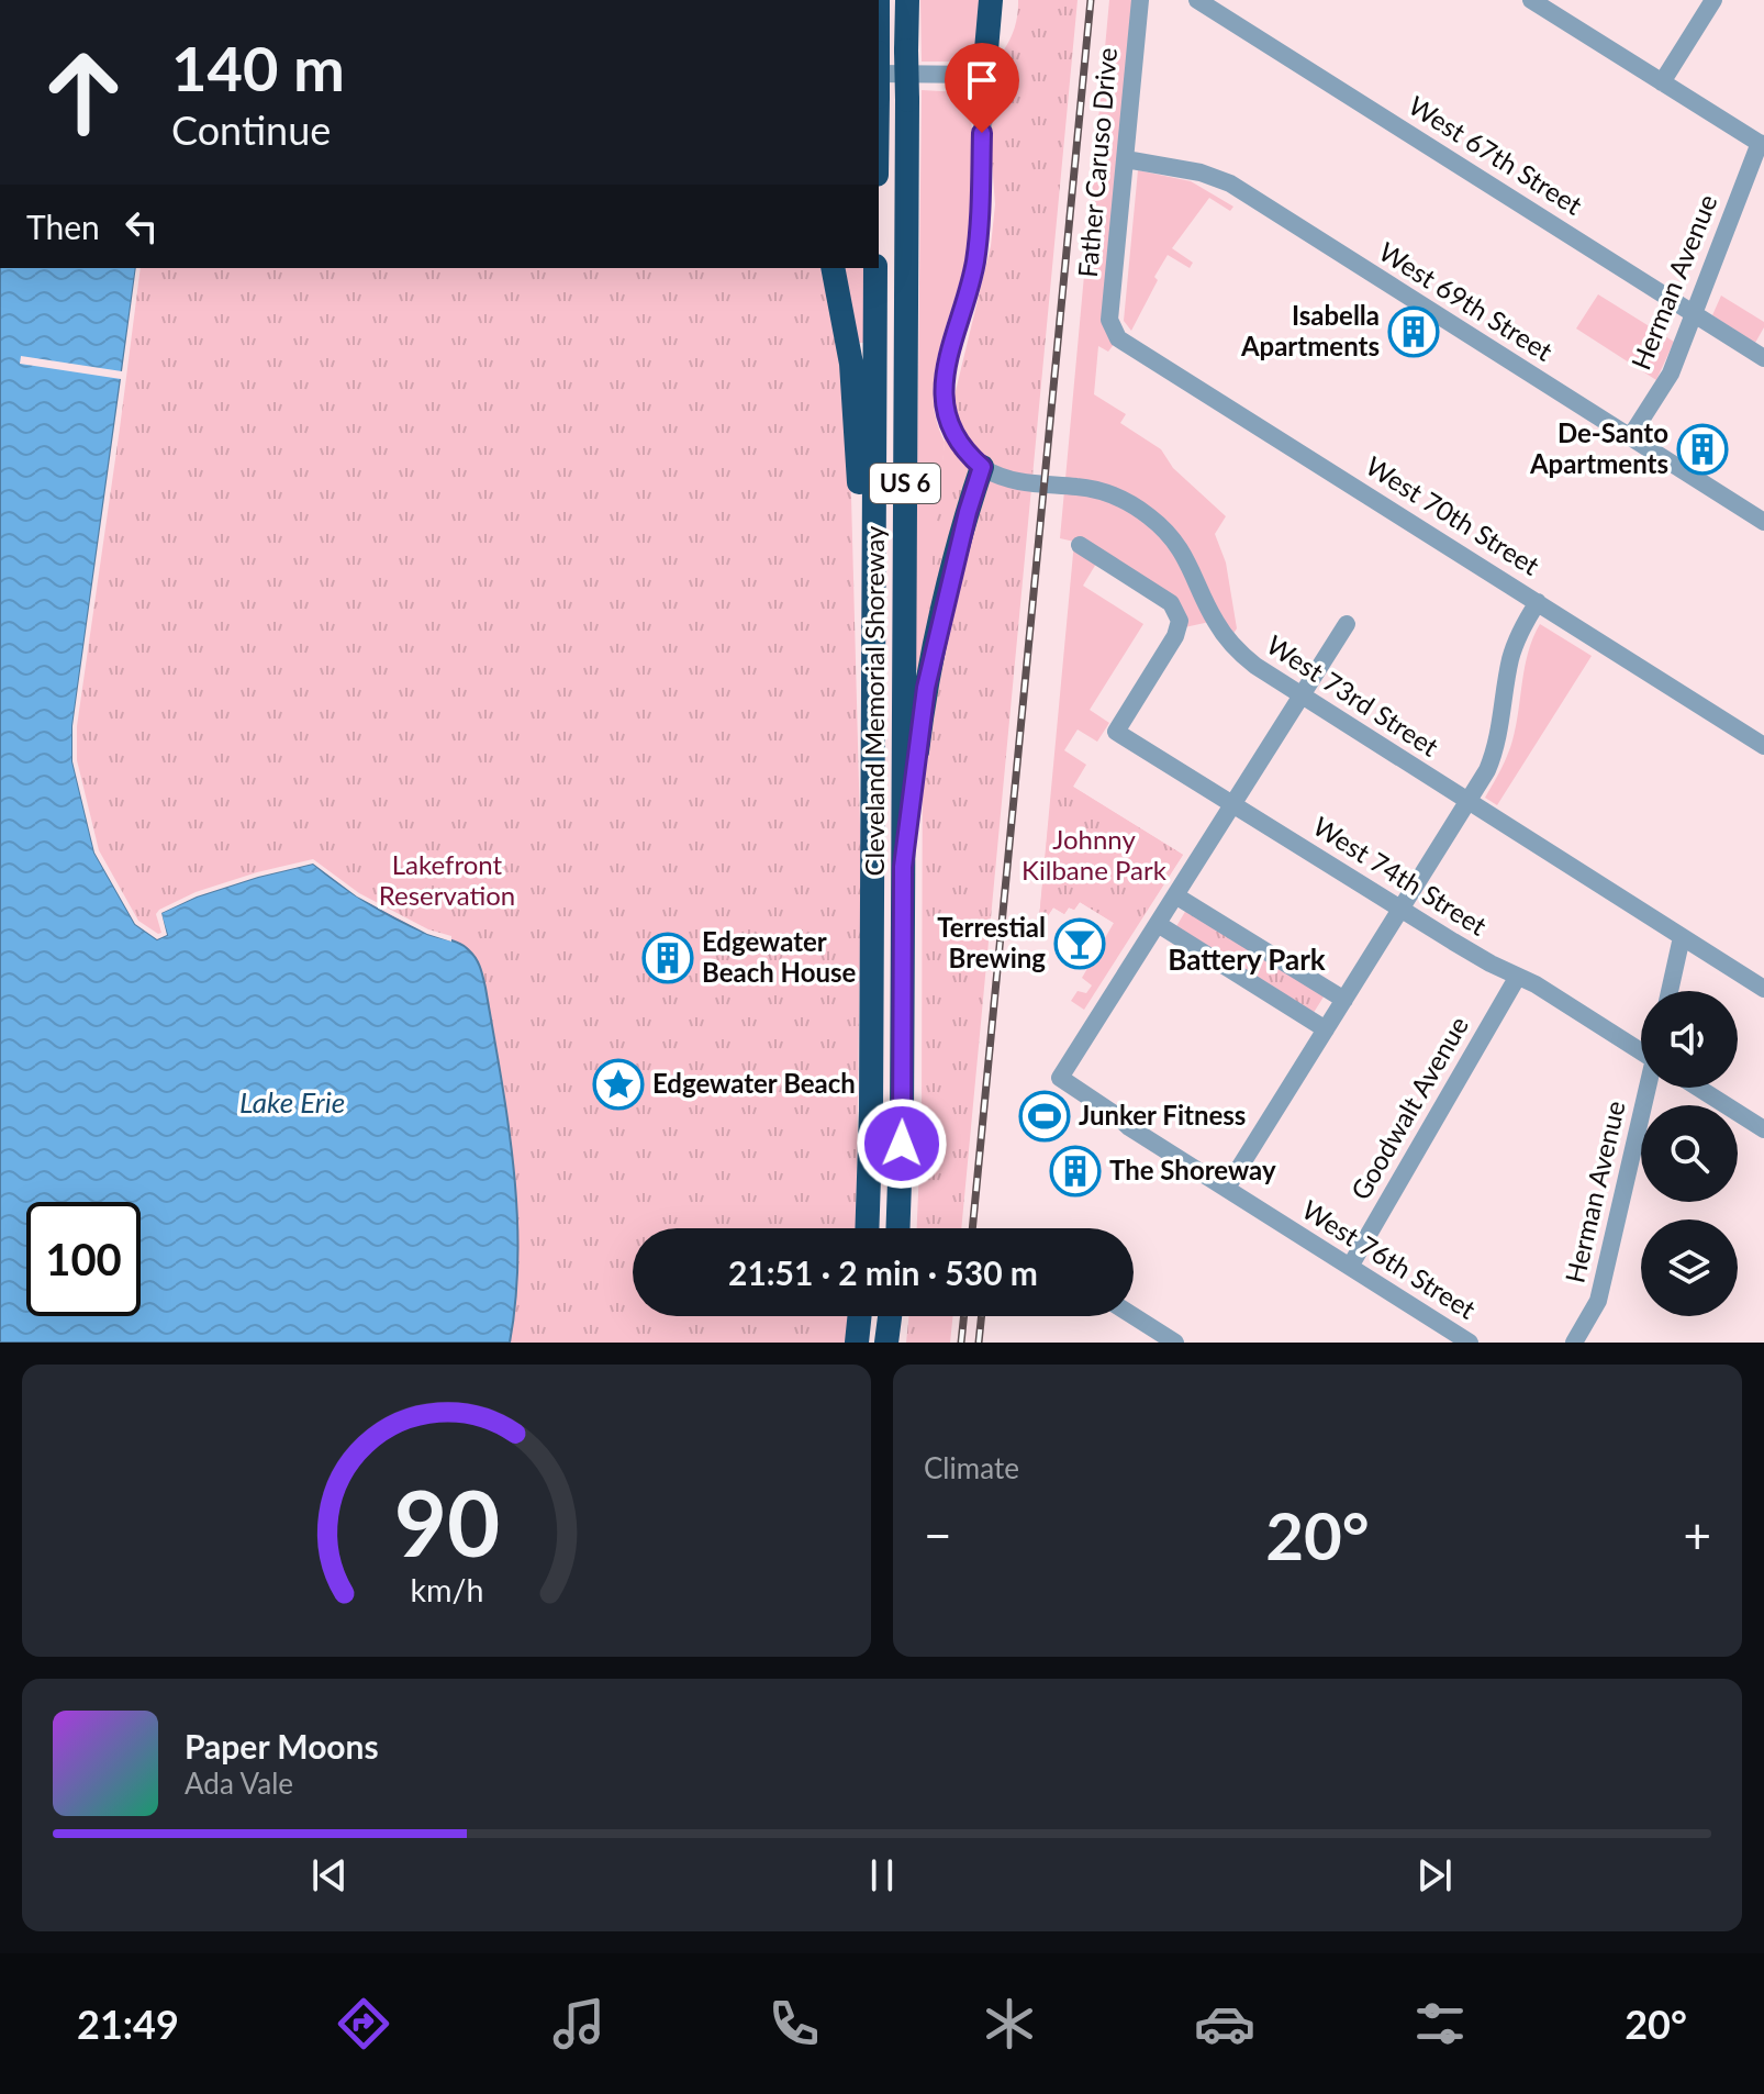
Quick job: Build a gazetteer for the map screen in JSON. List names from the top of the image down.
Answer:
{
  "streets": {
    "highway": ["US 6", "Cleveland Memorial Shoreway"],
    "street": [
      "West 67th Street",
      "Father Caruso Drive",
      "Herman Avenue",
      "West 69th Street",
      "West 70th Street",
      "West 73rd Street",
      "West 74th Street",
      "Goodwalt Avenue",
      "West 76th Street"
    ]
  },
  "crossings": [
    ["West 67th Street", "Herman Avenue"],
    ["Father Caruso Drive", "West 69th Street"],
    ["Father Caruso Drive", "West 70th Street"],
    ["Herman Avenue", "West 69th Street"],
    ["West 74th Street", "Goodwalt Avenue"],
    ["Goodwalt Avenue", "West 76th Street"]
  ],
  "districts": ["Battery Park"],
  "water": ["Lake Erie"],
  "parks": ["Johnny Kilbane Park", "Lakefront Reservation"],
  "places": {
    "building": [
      "Isabella Apartments",
      "De-Santo Apartments",
      "Edgewater Beach House",
      "The Shoreway"
    ],
    "bar": ["Terrestial Brewing"],
    "place": ["Edgewater Beach"],
    "sports": ["Junker Fitness"]
  },
  "page": {
    "turn": ["140 m", "Continue"],
    "then": "Then",
    "limit": "100",
    "trip": "21:51 · 2 min · 530 m",
    "tile": "Climate",
    "heat": ["−", "20°", "+"],
    "song": ["Paper Moons", "Ada Vale"],
    "tabs": ["21:49", "20°"],
    "gauge": ["90", "km/h"]
  }
}
